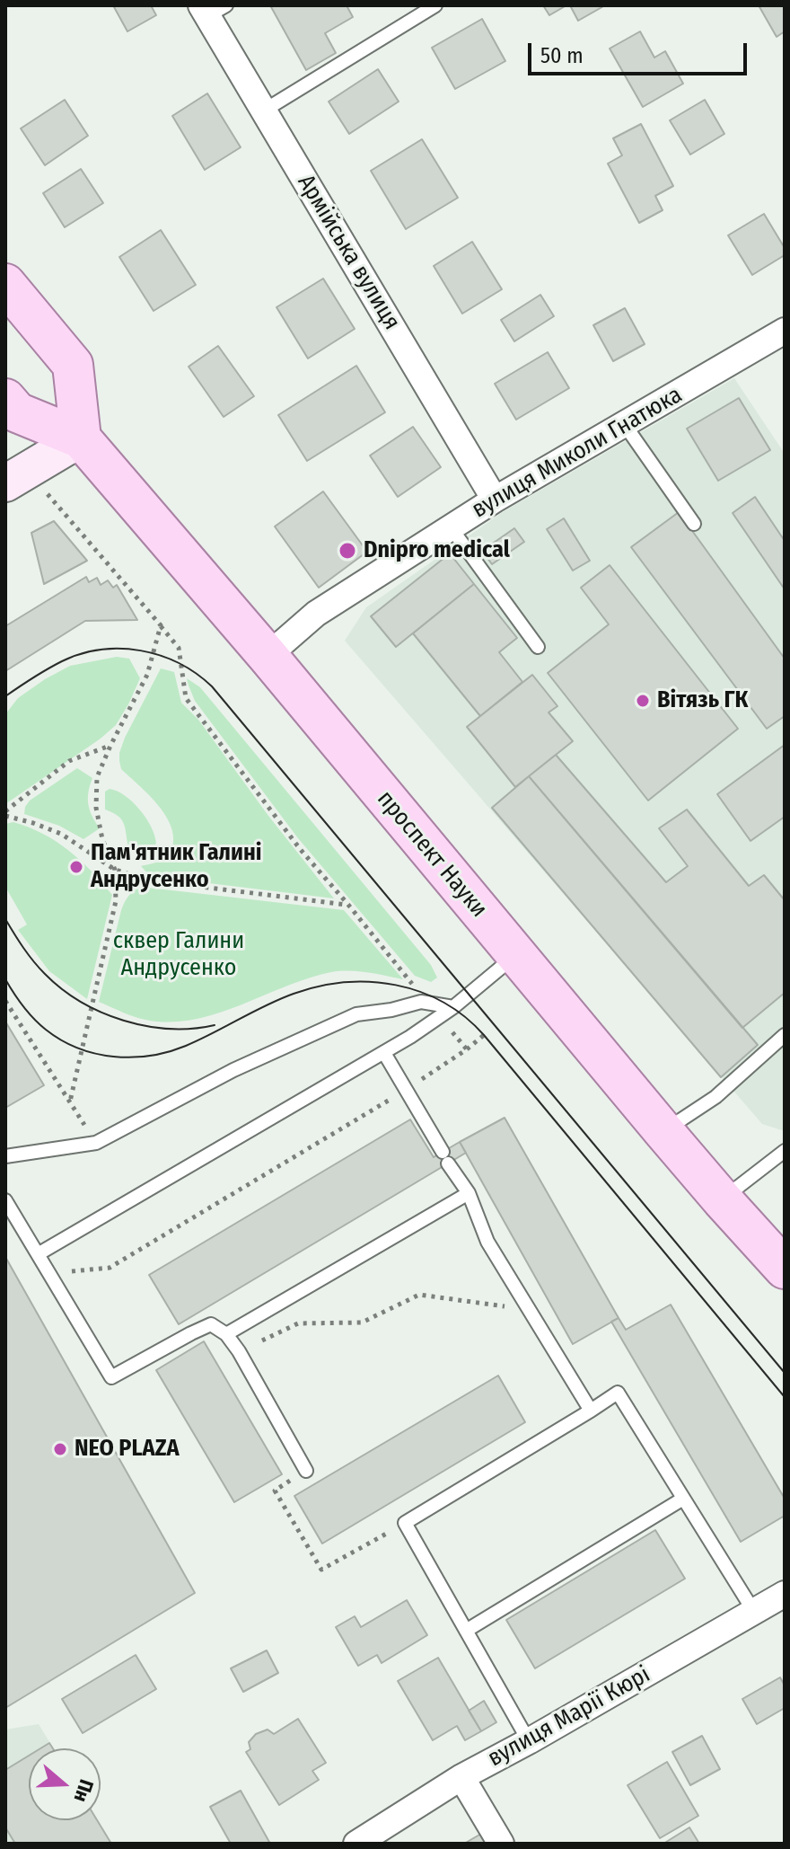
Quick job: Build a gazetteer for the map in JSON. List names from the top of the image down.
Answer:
{
  "streets": {
    "main road": ["проспект Науки"],
    "street": ["Армійська вулиця", "вулиця Миколи Гнатюка", "вулиця Марії Кюрі"]
  },
  "crossings": [
    ["Армійська вулиця", "вулиця Миколи Гнатюка"],
    ["вулиця Миколи Гнатюка", "проспект Науки"]
  ],
  "parks": ["сквер Галини Андрусенко"],
  "places": [
    "Dnipro medical",
    "Вітязь ГК",
    "Пам'ятник Галині Андрусенко",
    "NEO PLAZA"
  ],
  "scale_bar": "50 m",
  "north": "right"
}
